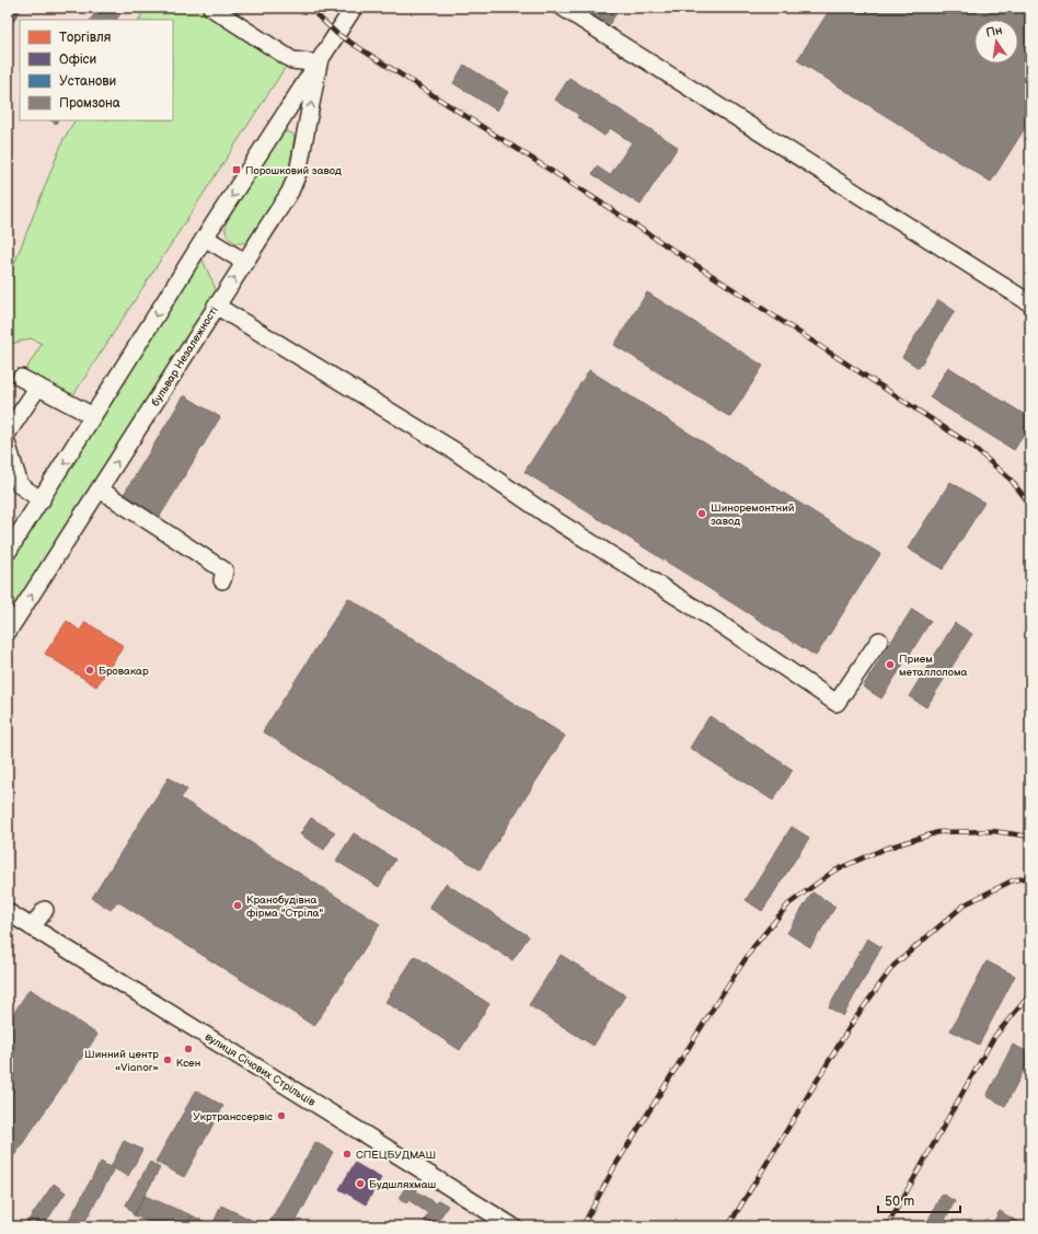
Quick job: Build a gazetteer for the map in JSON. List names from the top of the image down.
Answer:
{
  "streets": {
    "street": ["бульвар Незалежності", "вулиця Січових Стрільців"]
  },
  "places": {
    "transit": ["Порошковий завод"],
    "other": [
      "Шиноремонтний завод",
      "Прием металлолома",
      "Бровакар",
      "Кранобудівна фірма \"Стріла\"",
      "Ксен",
      "Шинний центр «Vianor»",
      "Укртранссервіс",
      "СПЕЦБУДМАШ",
      "Будшляхмаш"
    ]
  },
  "legend": [
    "Торгівля",
    "Офіси",
    "Установи",
    "Промзона"
  ],
  "scale_bar": "50 m",
  "north": "top"
}
